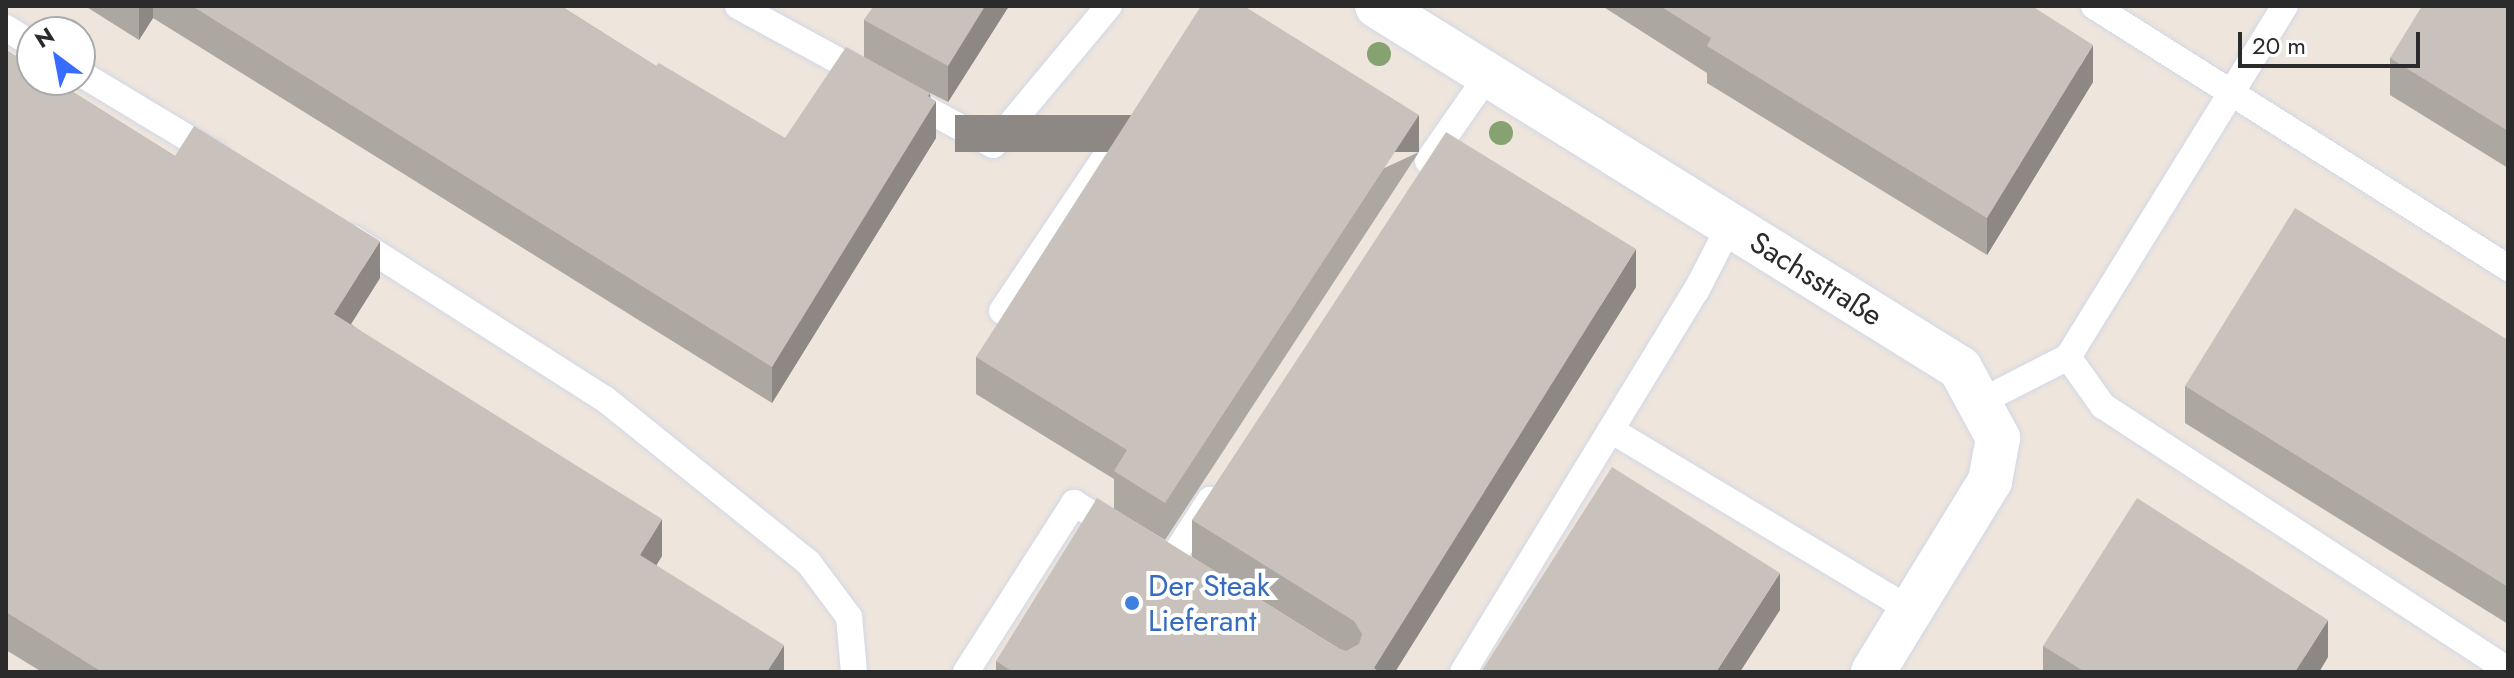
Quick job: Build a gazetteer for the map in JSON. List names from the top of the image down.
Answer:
{
  "streets": {
    "street": ["Sachsstraße"]
  },
  "places": ["Der Steak Lieferant"],
  "scale_bar": "20 m",
  "north": "top left"
}
